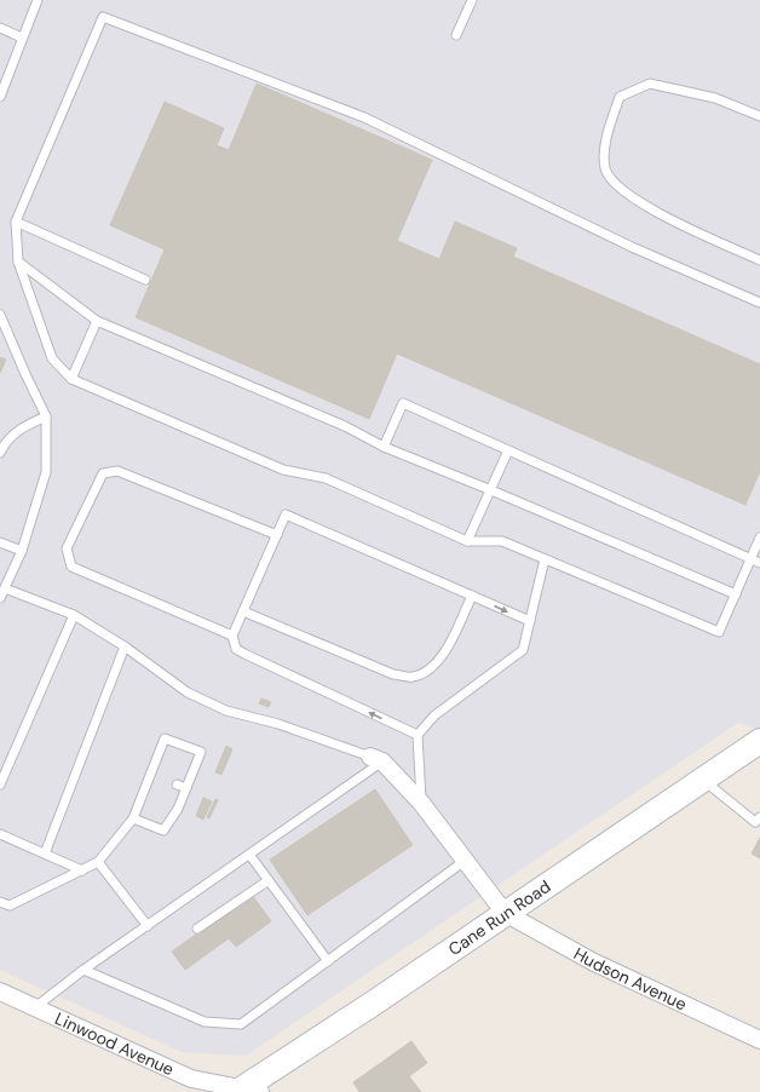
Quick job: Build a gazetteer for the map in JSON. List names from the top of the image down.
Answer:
{
  "streets": {
    "main road": ["Cane Run Road"],
    "street": ["Hudson Avenue", "Linwood Avenue"]
  },
  "crossings": [
    ["Cane Run Road", "Hudson Avenue"],
    ["Cane Run Road", "Linwood Avenue"]
  ]
}
